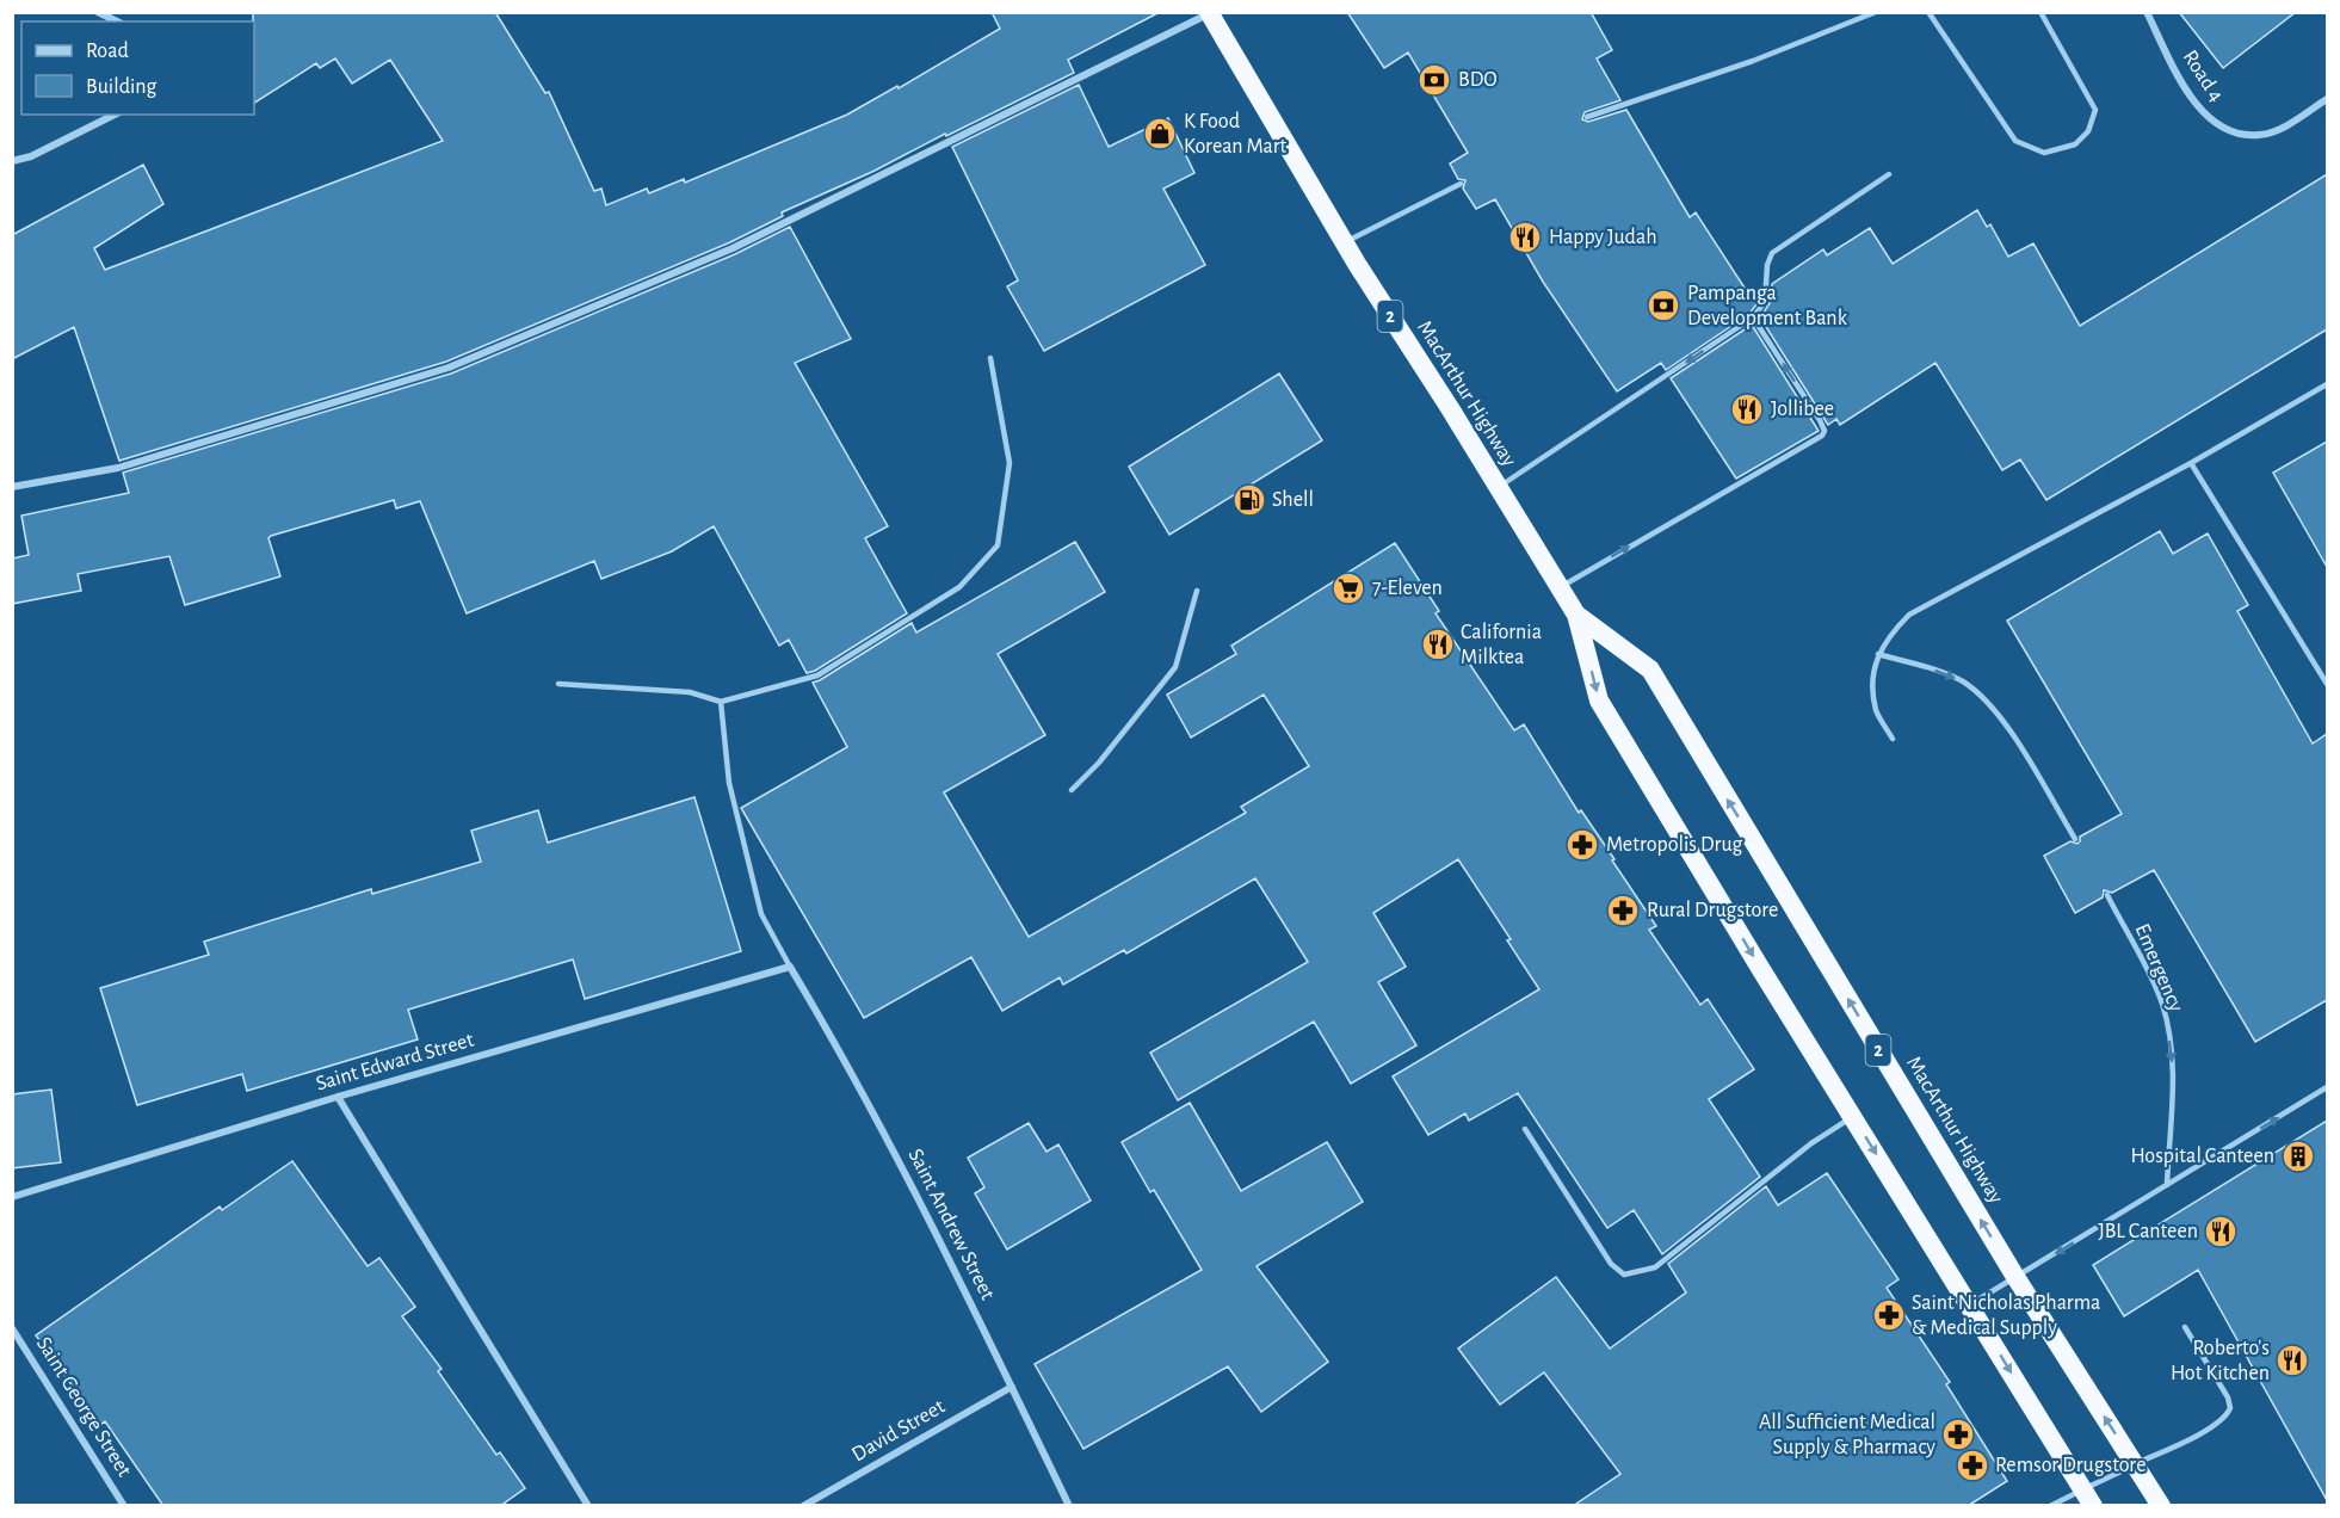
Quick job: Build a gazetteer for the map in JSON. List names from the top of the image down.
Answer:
{
  "streets": {
    "highway": ["2", "MacArthur Highway"],
    "street": [
      "Road 4",
      "Saint Edward Street",
      "Saint Andrew Street",
      "Saint George Street",
      "David Street"
    ],
    "lane": ["Emergency"]
  },
  "crossings": [
    ["Saint Edward Street", "Saint Andrew Street"],
    ["Saint Andrew Street", "David Street"]
  ],
  "one_way": ["Emergency"],
  "places": {
    "bank": ["BDO", "Pampanga Development Bank"],
    "shop": ["K Food Korean Mart"],
    "restaurant": [
      "Happy Judah",
      "Jollibee",
      "California Milktea",
      "JBL Canteen",
      "Roberto's Hot Kitchen"
    ],
    "fuel station": ["Shell"],
    "supermarket": ["7-Eleven"],
    "pharmacy": [
      "Metropolis Drug",
      "Rural Drugstore",
      "Saint Nicholas Pharma & Medical Supply",
      "All Sufficient Medical Supply & Pharmacy",
      "Remsor Drugstore"
    ],
    "building": ["Hospital Canteen"]
  },
  "legend": ["Road", "Building"]
}
